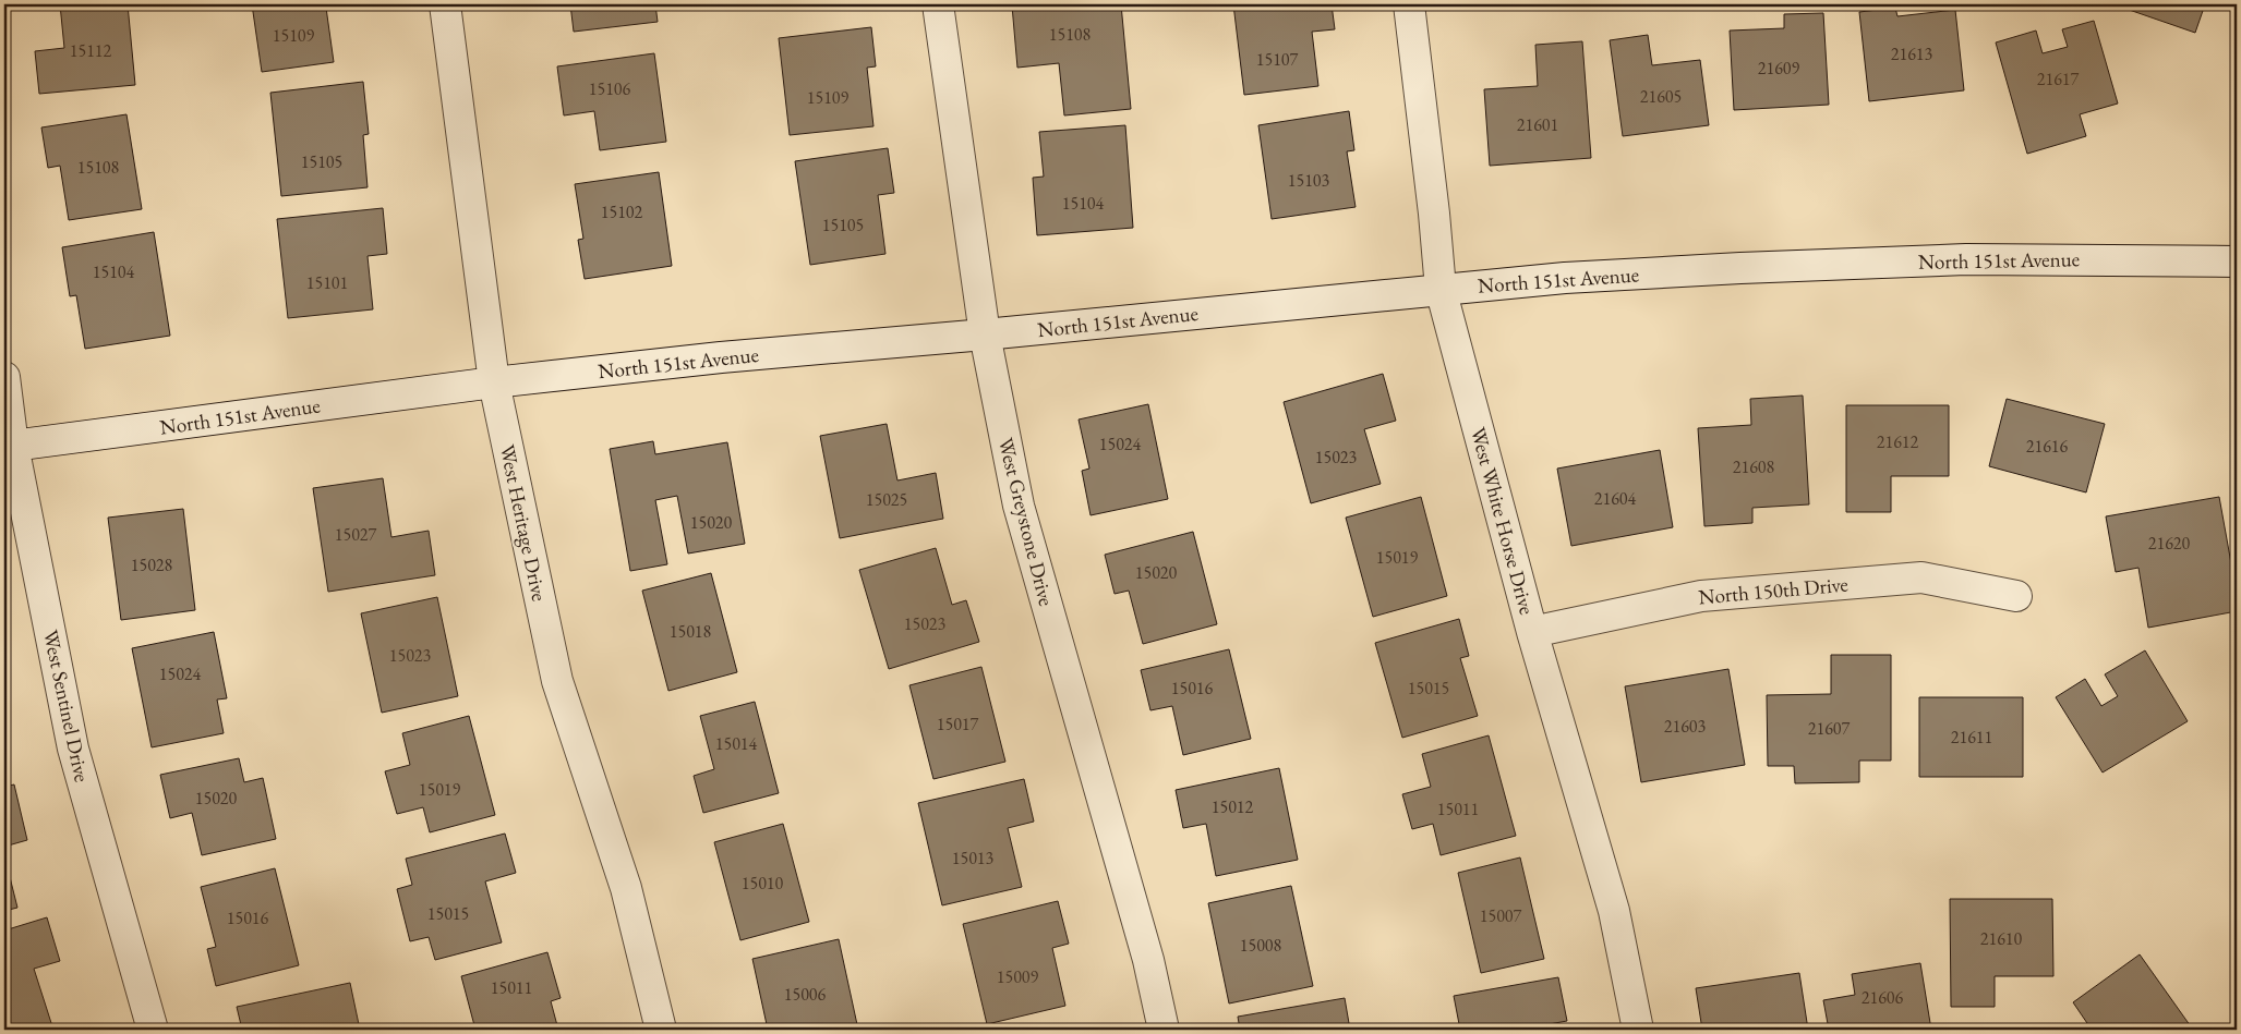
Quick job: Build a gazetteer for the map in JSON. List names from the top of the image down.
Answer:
{
  "streets": {
    "street": [
      "North 151st Avenue",
      "West White Horse Drive",
      "West Greystone Drive",
      "West Heritage Drive",
      "North 150th Drive",
      "West Sentinel Drive"
    ]
  },
  "crossings": [
    ["North 151st Avenue", "West White Horse Drive"],
    ["North 151st Avenue", "West Greystone Drive"],
    ["North 151st Avenue", "West Heritage Drive"],
    ["North 151st Avenue", "West Sentinel Drive"],
    ["West White Horse Drive", "North 150th Drive"]
  ],
  "house_numbers": [
    "15108",
    "15109",
    "15112",
    "21613",
    "15107",
    "21609",
    "21617",
    "15106",
    "21605",
    "15109",
    "21601",
    "15105",
    "15108",
    "15103",
    "15104",
    "15102",
    "15105",
    "15104",
    "15101",
    "21612",
    "15024",
    "21616",
    "15023",
    "21608",
    "21604",
    "15025",
    "15020",
    "15027",
    "21620",
    "15019",
    "15028",
    "15020",
    "15023",
    "15018",
    "15023",
    "15024",
    "15016",
    "15015",
    "15017",
    "21603",
    "21607",
    "21611",
    "15014",
    "15019",
    "15020",
    "15012",
    "15011",
    "15013",
    "15010",
    "15015",
    "15007",
    "15016",
    "21610",
    "15008",
    "15009",
    "15011",
    "15006",
    "21606"
  ]
}
